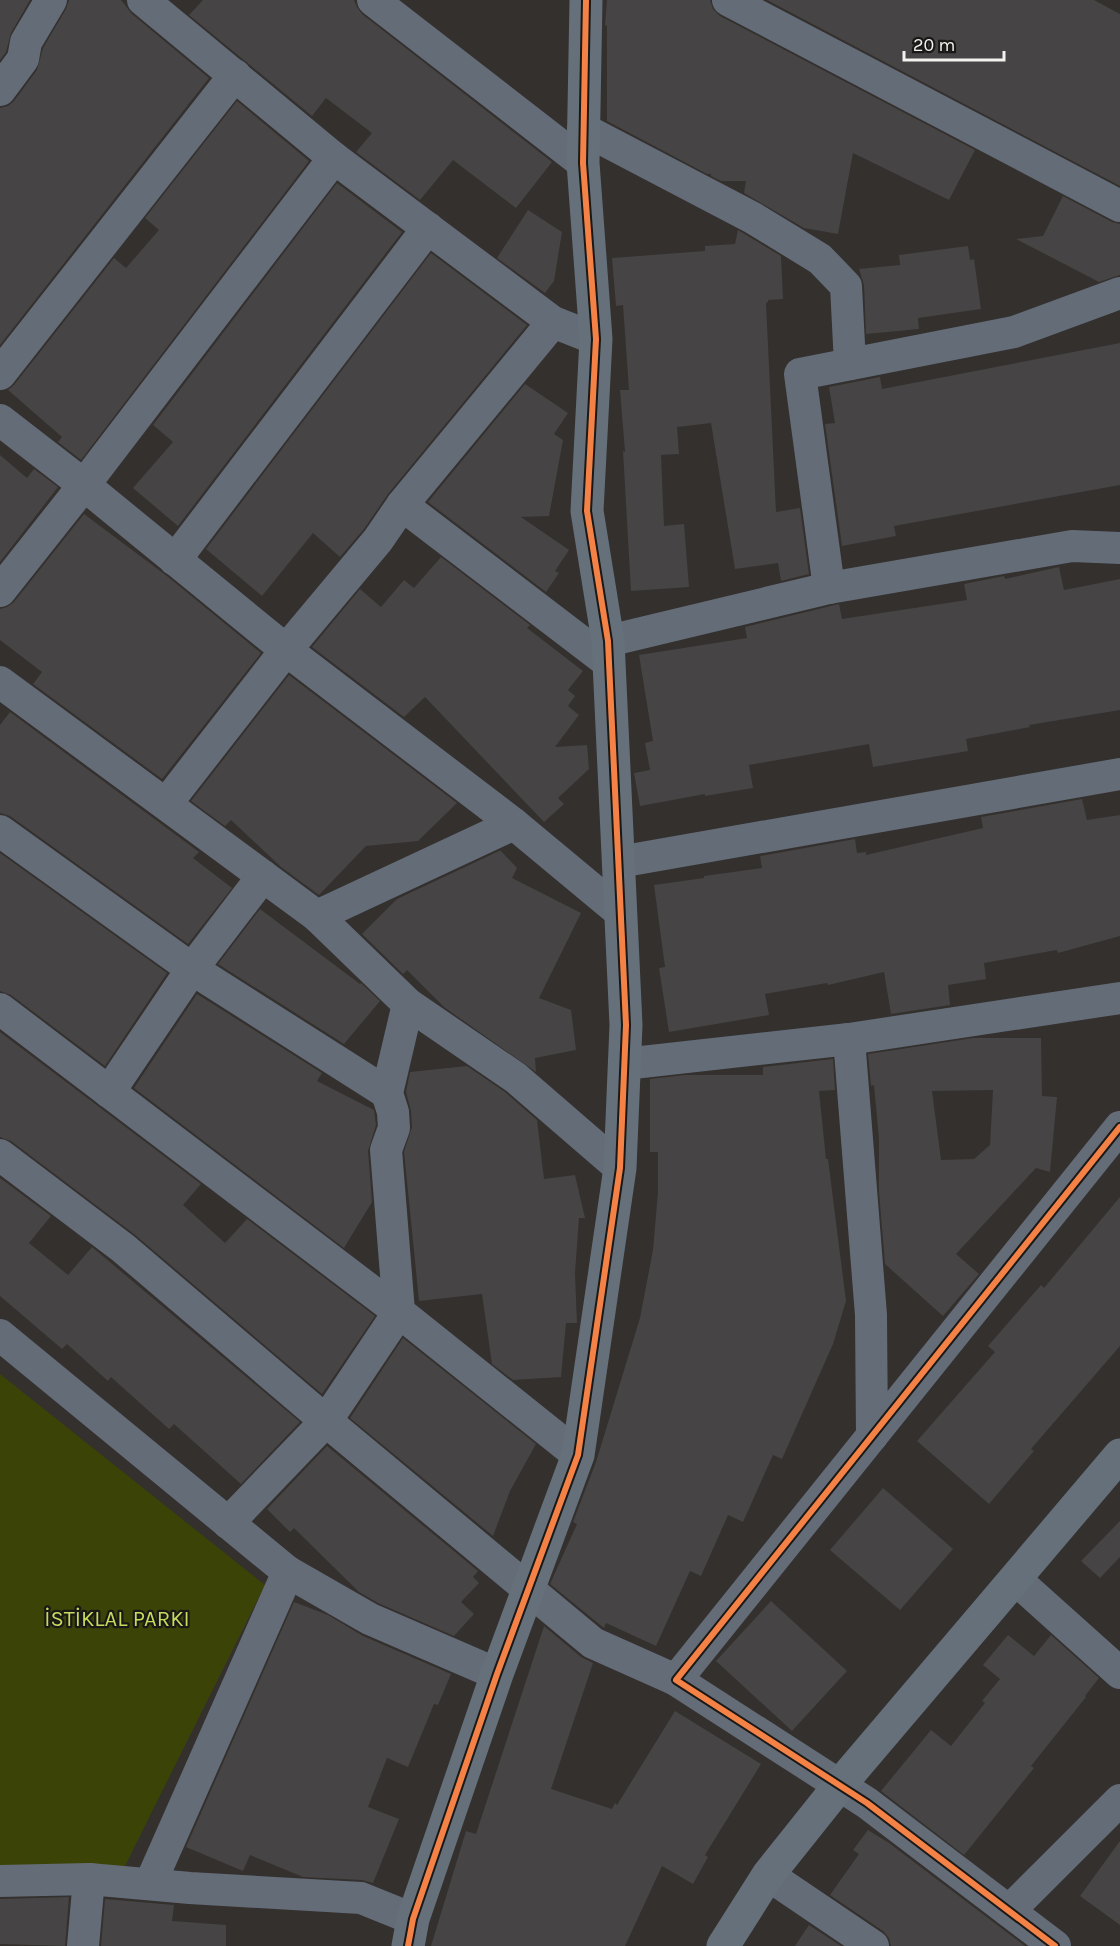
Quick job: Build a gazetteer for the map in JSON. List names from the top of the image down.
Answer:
{
  "parks": ["İSTİKLAL PARKI"],
  "scale_bar": "20 m"
}
